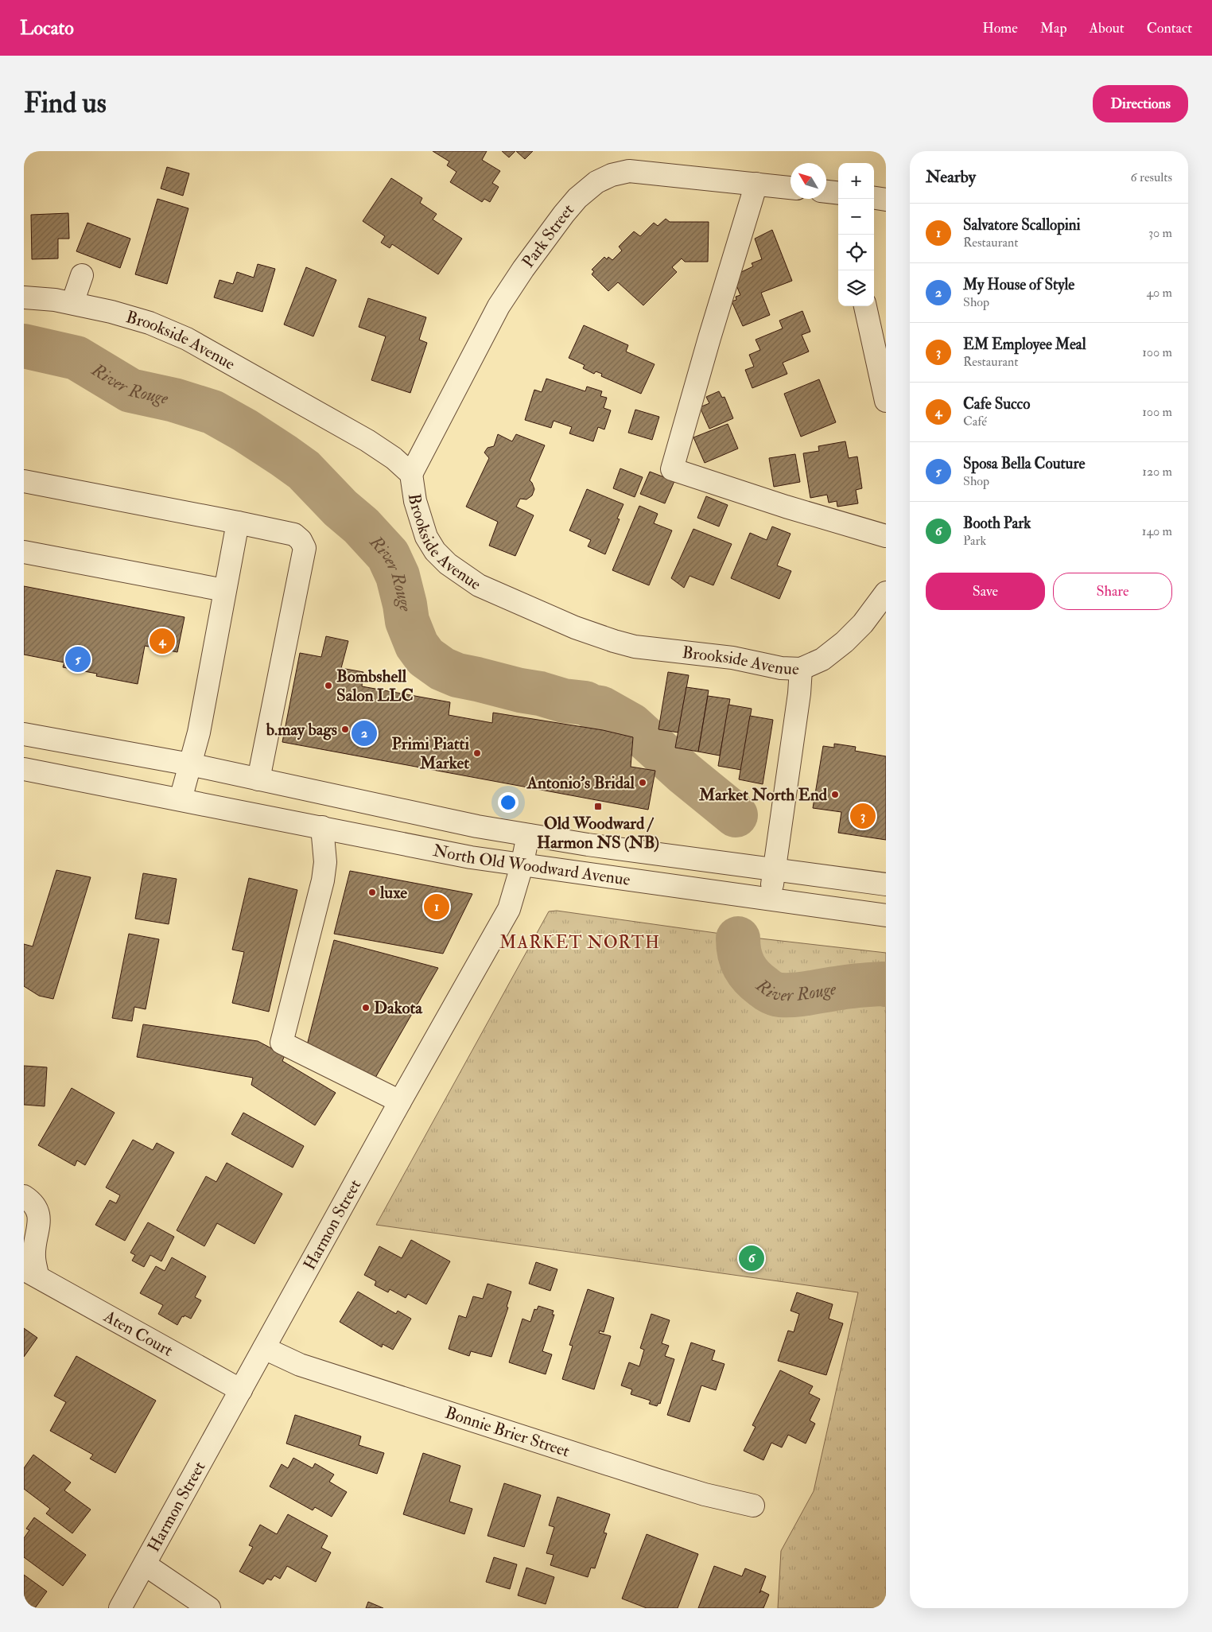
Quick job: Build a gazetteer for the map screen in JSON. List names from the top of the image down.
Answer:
{
  "streets": {
    "street": [
      "Park Street",
      "Brookside Avenue",
      "North Old Woodward Avenue",
      "Harmon Street",
      "Aten Court",
      "Bonnie Brier Street"
    ]
  },
  "crossings": [
    ["Park Street", "Brookside Avenue"],
    ["North Old Woodward Avenue", "Harmon Street"],
    ["Harmon Street", "Aten Court"],
    ["Harmon Street", "Bonnie Brier Street"]
  ],
  "districts": ["MARKET NORTH"],
  "water": ["River Rouge"],
  "places": {
    "other": [
      "Bombshell Salon LLC",
      "b.may bags",
      "Primi Piatti Market",
      "Antonio's Bridal",
      "Market North End",
      "luxe",
      "Dakota"
    ],
    "transit": ["Old Woodward / Harmon NS (NB)"]
  },
  "north": "top left",
  "page": {
    "header": "Locato",
    "nav": [
      "Home",
      "Map",
      "About",
      "Contact"
    ],
    "buttons": [
      "Directions",
      ["Save", "Share"]
    ],
    "title": "Find us",
    "heading": ["Nearby", "6 results"],
    "map_buttons": ["+", "−"],
    "list": [
      {
        "mark": "1",
        "name": "Salvatore Scallopini",
        "note": "Restaurant",
        "value": "30 m"
      },
      {
        "mark": "2",
        "name": "My House of Style",
        "note": "Shop",
        "value": "40 m"
      },
      {
        "mark": "3",
        "name": "EM Employee Meal",
        "note": "Restaurant",
        "value": "100 m"
      },
      {
        "mark": "4",
        "name": "Cafe Succo",
        "note": "Café",
        "value": "100 m"
      },
      {
        "mark": "5",
        "name": "Sposa Bella Couture",
        "note": "Shop",
        "value": "120 m"
      },
      {
        "mark": "6",
        "name": "Booth Park",
        "note": "Park",
        "value": "140 m"
      }
    ],
    "pins": [
      "4",
      "5",
      "2",
      "3",
      "1",
      "6"
    ]
  }
}
